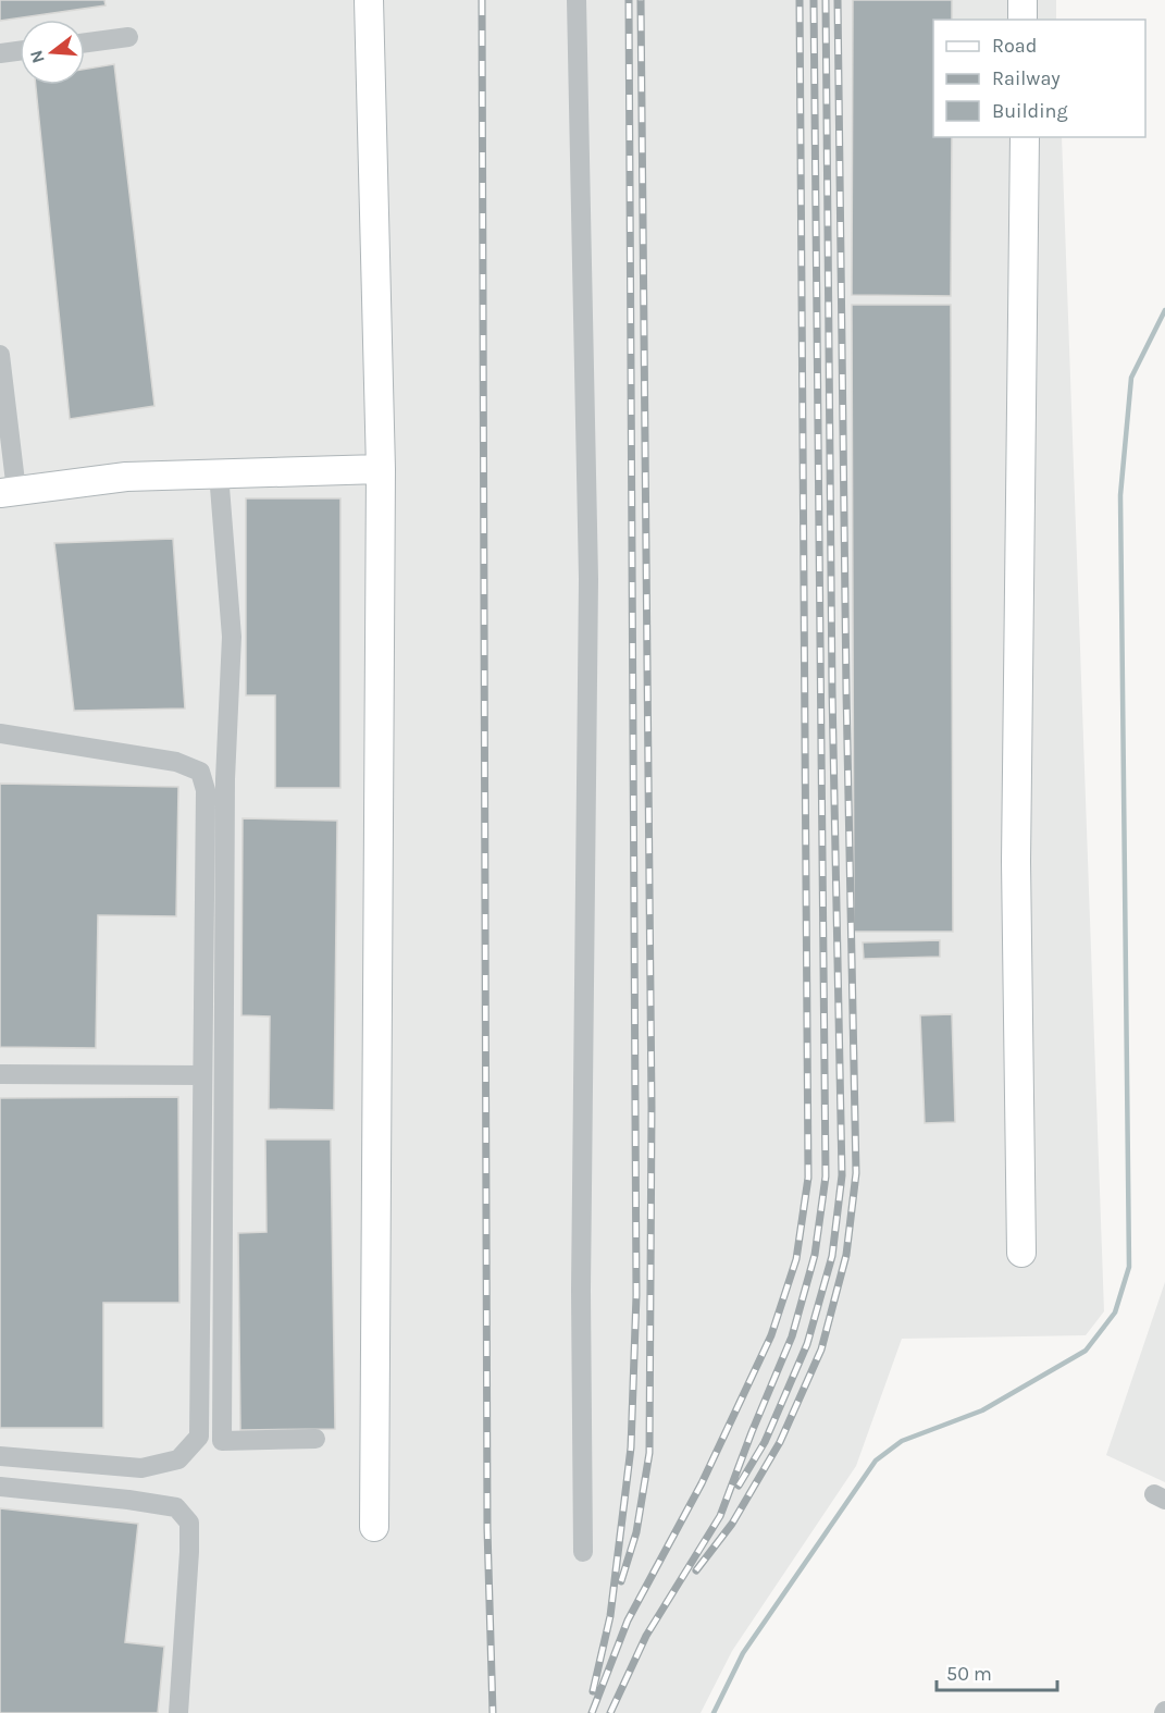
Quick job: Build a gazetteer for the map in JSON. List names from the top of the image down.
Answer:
{
  "legend": ["Road", "Railway", "Building"],
  "scale_bar": "50 m",
  "north": "left"
}
